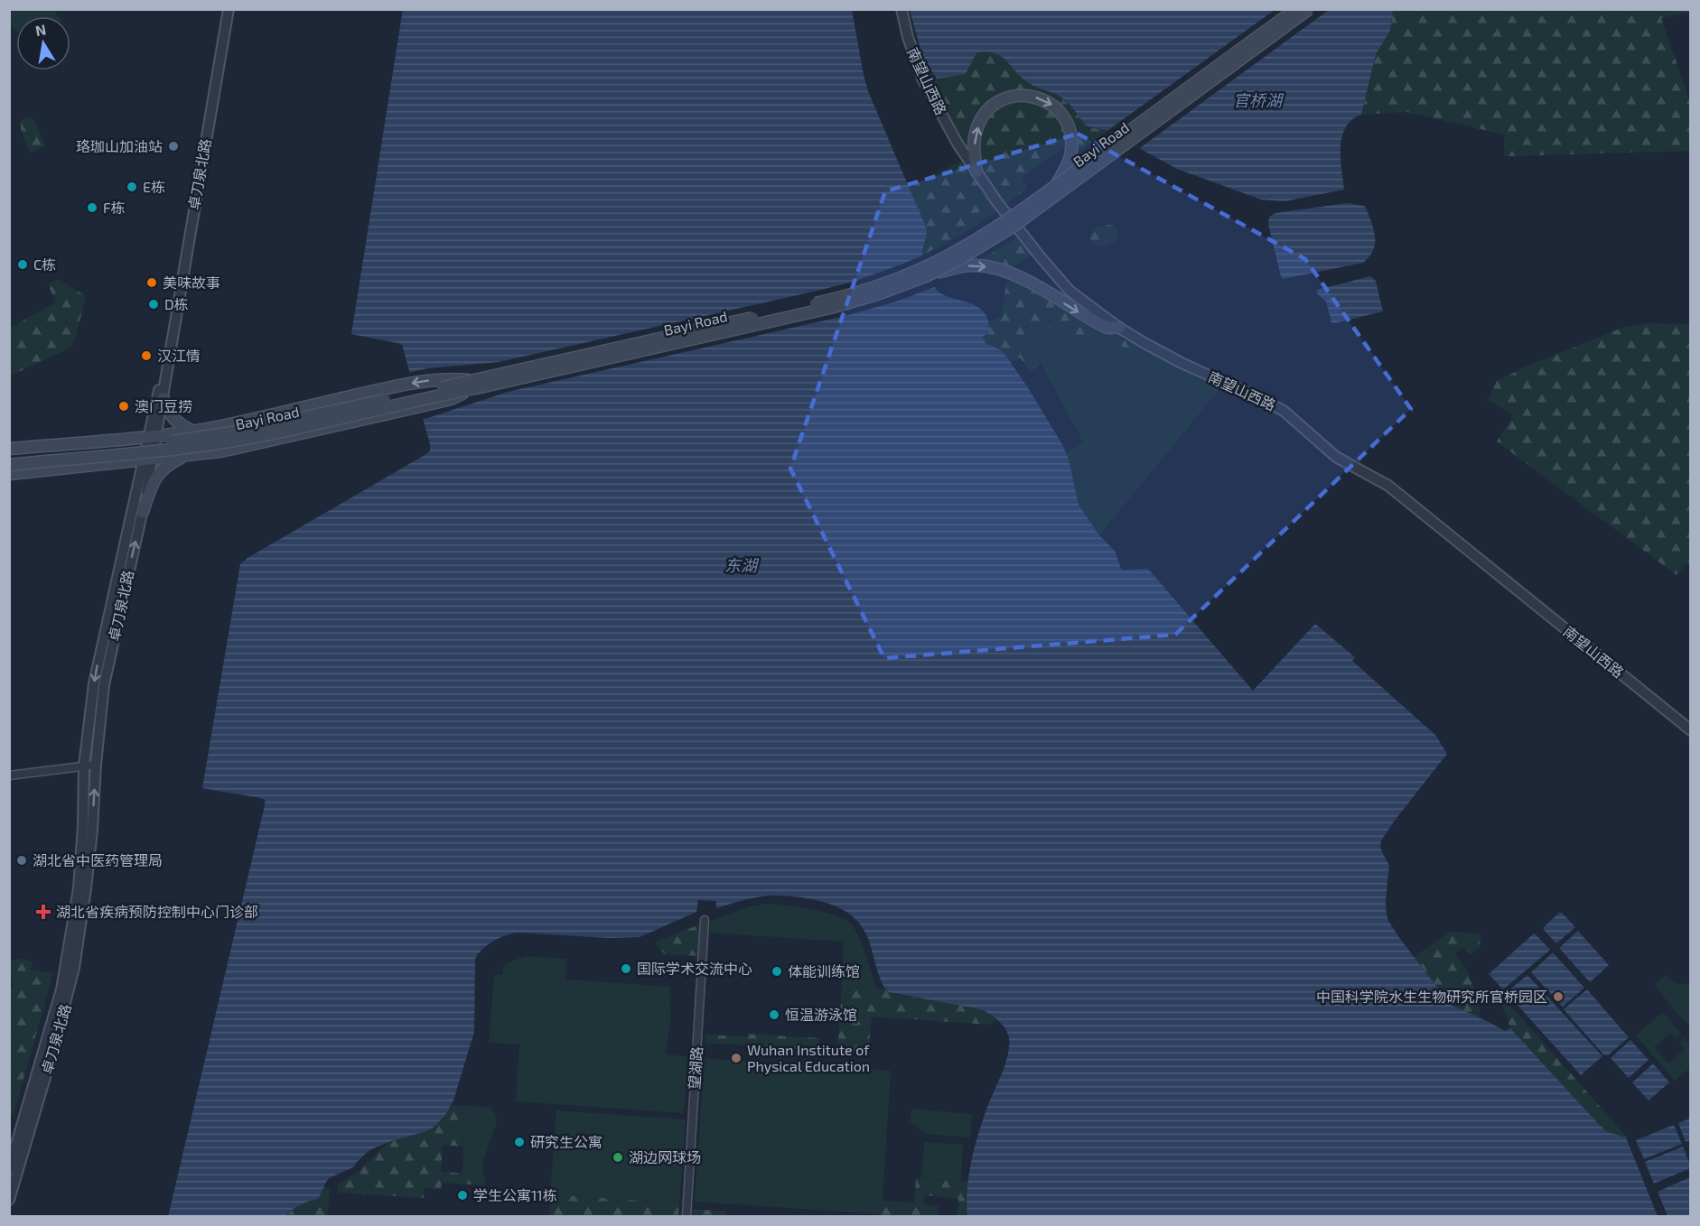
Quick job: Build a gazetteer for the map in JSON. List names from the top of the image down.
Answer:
{
  "streets": {
    "main road": ["Bayi Road"],
    "street": ["南望山西路", "卓刀泉北路", "望湖路"]
  },
  "water": ["官桥湖", "东湖"],
  "places": {
    "other": [
      "珞珈山加油站",
      "E栋",
      "F栋",
      "C栋",
      "美味故事",
      "D栋",
      "汉江情",
      "澳门豆捞",
      "湖北省中医药管理局",
      "国际学术交流中心",
      "体能训练馆",
      "中国科学院水生生物研究所官桥园区",
      "恒温游泳馆",
      "Wuhan Institute of Physical Education",
      "研究生公寓",
      "湖边网球场",
      "学生公寓11栋"
    ],
    "health": ["湖北省疾病预防控制中心门诊部"]
  },
  "north": "top"
}
